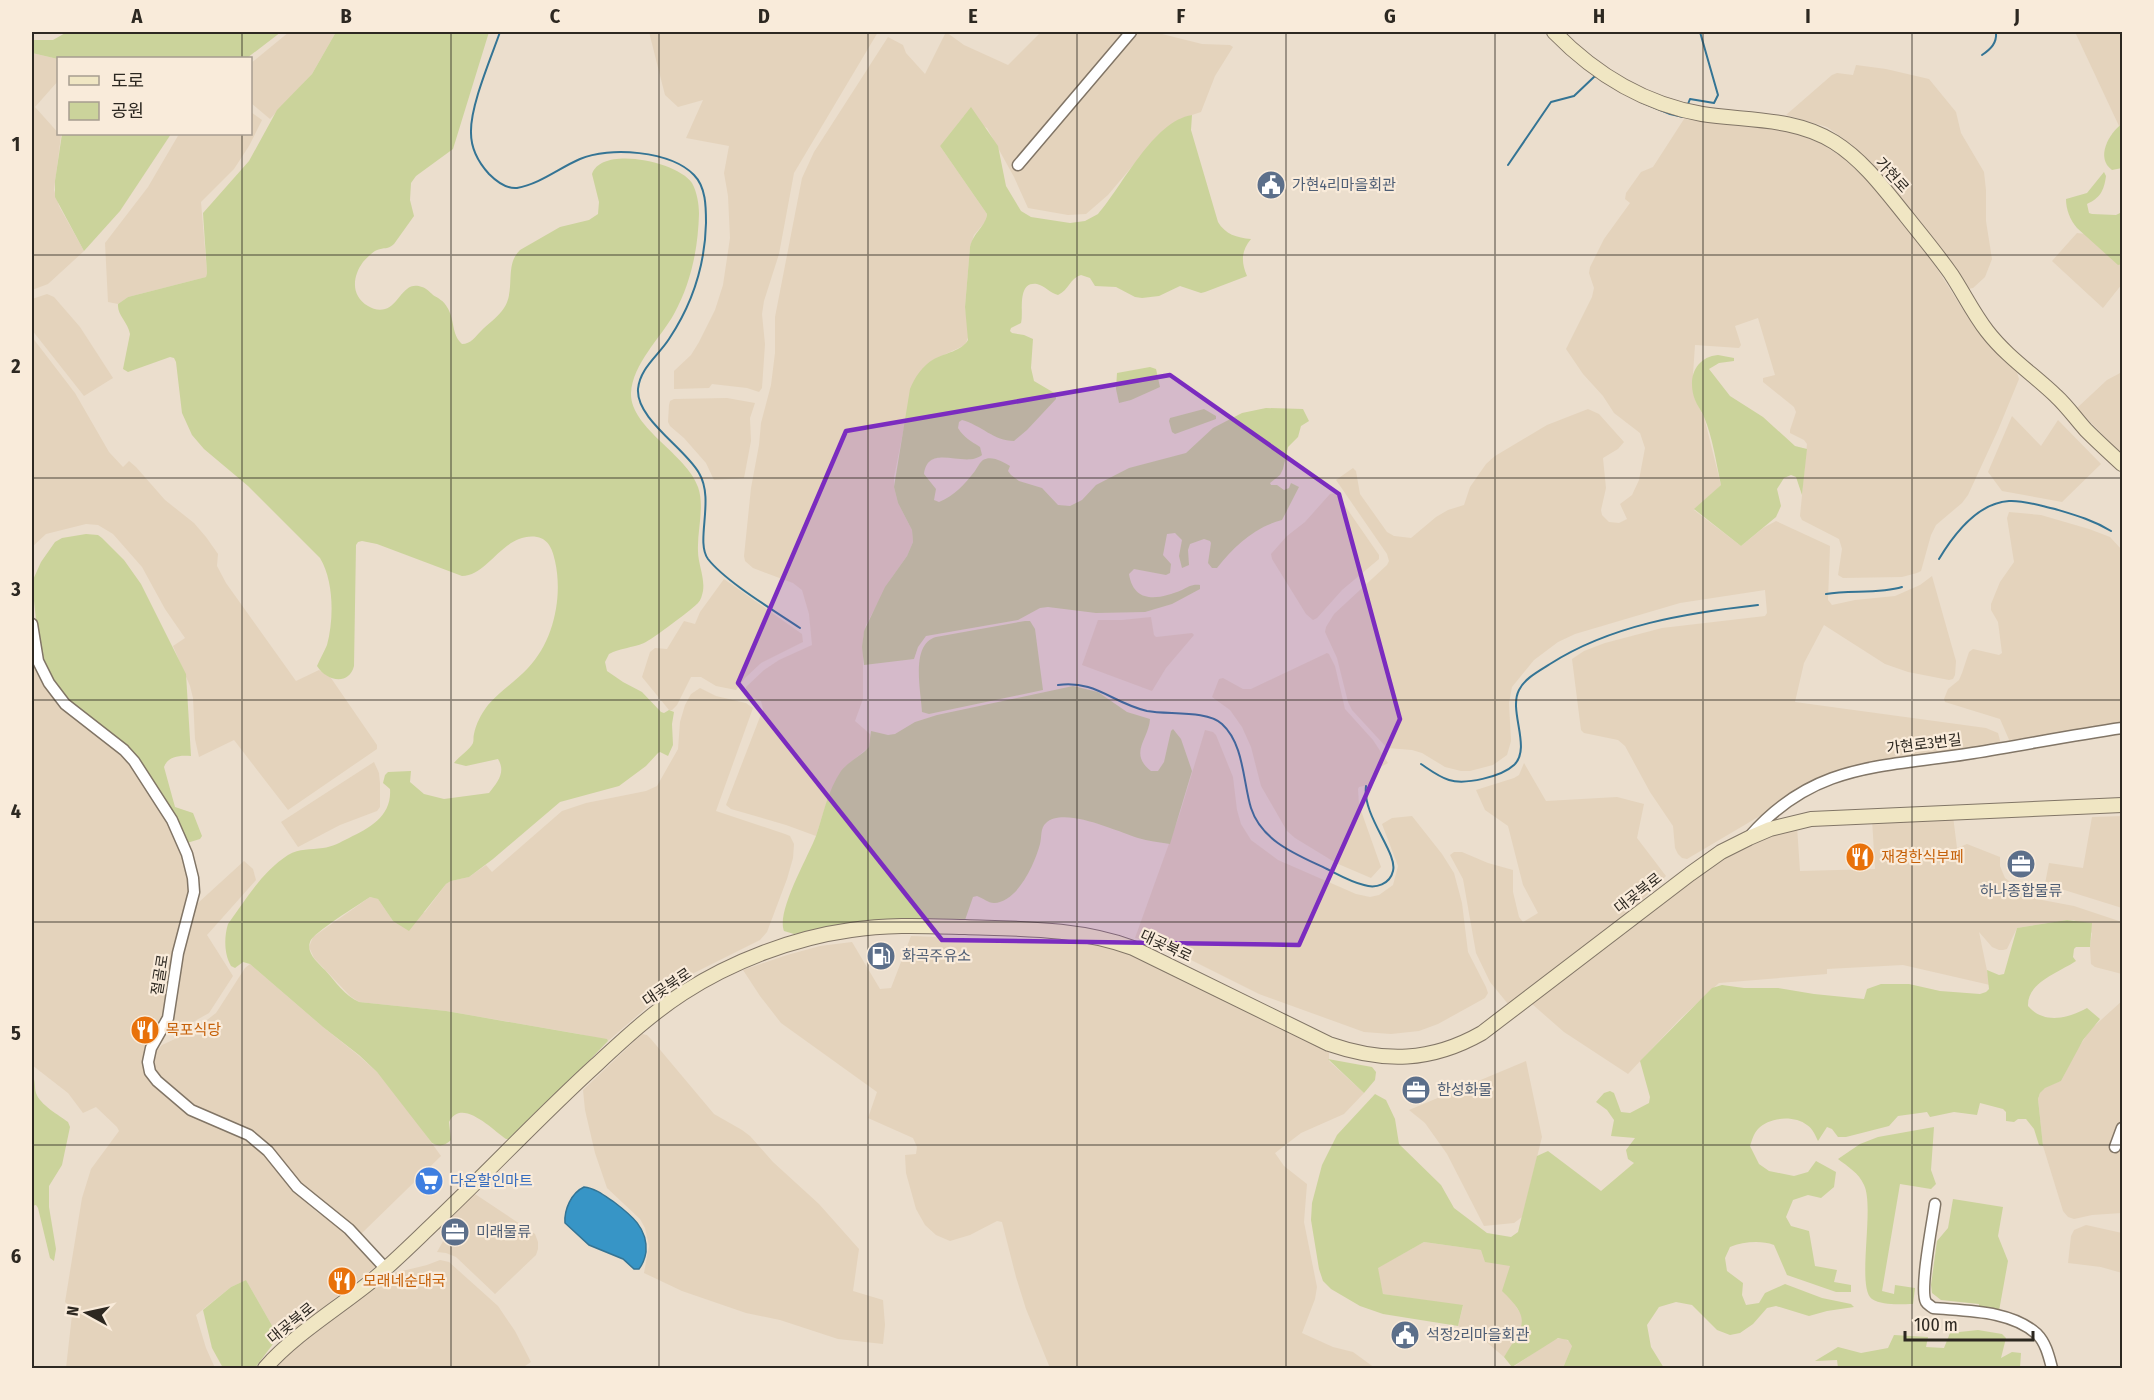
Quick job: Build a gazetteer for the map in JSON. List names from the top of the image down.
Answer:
{
  "streets": {
    "street": [
      "가현로",
      "가현로3번길",
      "대곶북로",
      "절골로"
    ]
  },
  "crossings": [
    ["가현로3번길", "대곶북로"],
    ["대곶북로", "절골로"]
  ],
  "places": {
    "public building": ["가현4리마을회관", "석정2리마을회관"],
    "restaurant": ["재경한식부페", "목포식당", "모래네순대국"],
    "office": ["하나종합물류", "한성화물", "미래물류"],
    "fuel station": ["화곡주유소"],
    "supermarket": ["다온할인마트"]
  },
  "legend": ["도로", "공원"],
  "scale_bar": "100 m",
  "north": "left",
  "grid": {
    "columns": [
      "A",
      "B",
      "C",
      "D",
      "E",
      "F",
      "G",
      "H",
      "I",
      "J"
    ],
    "rows": [
      "1",
      "2",
      "3",
      "4",
      "5",
      "6"
    ]
  }
}
